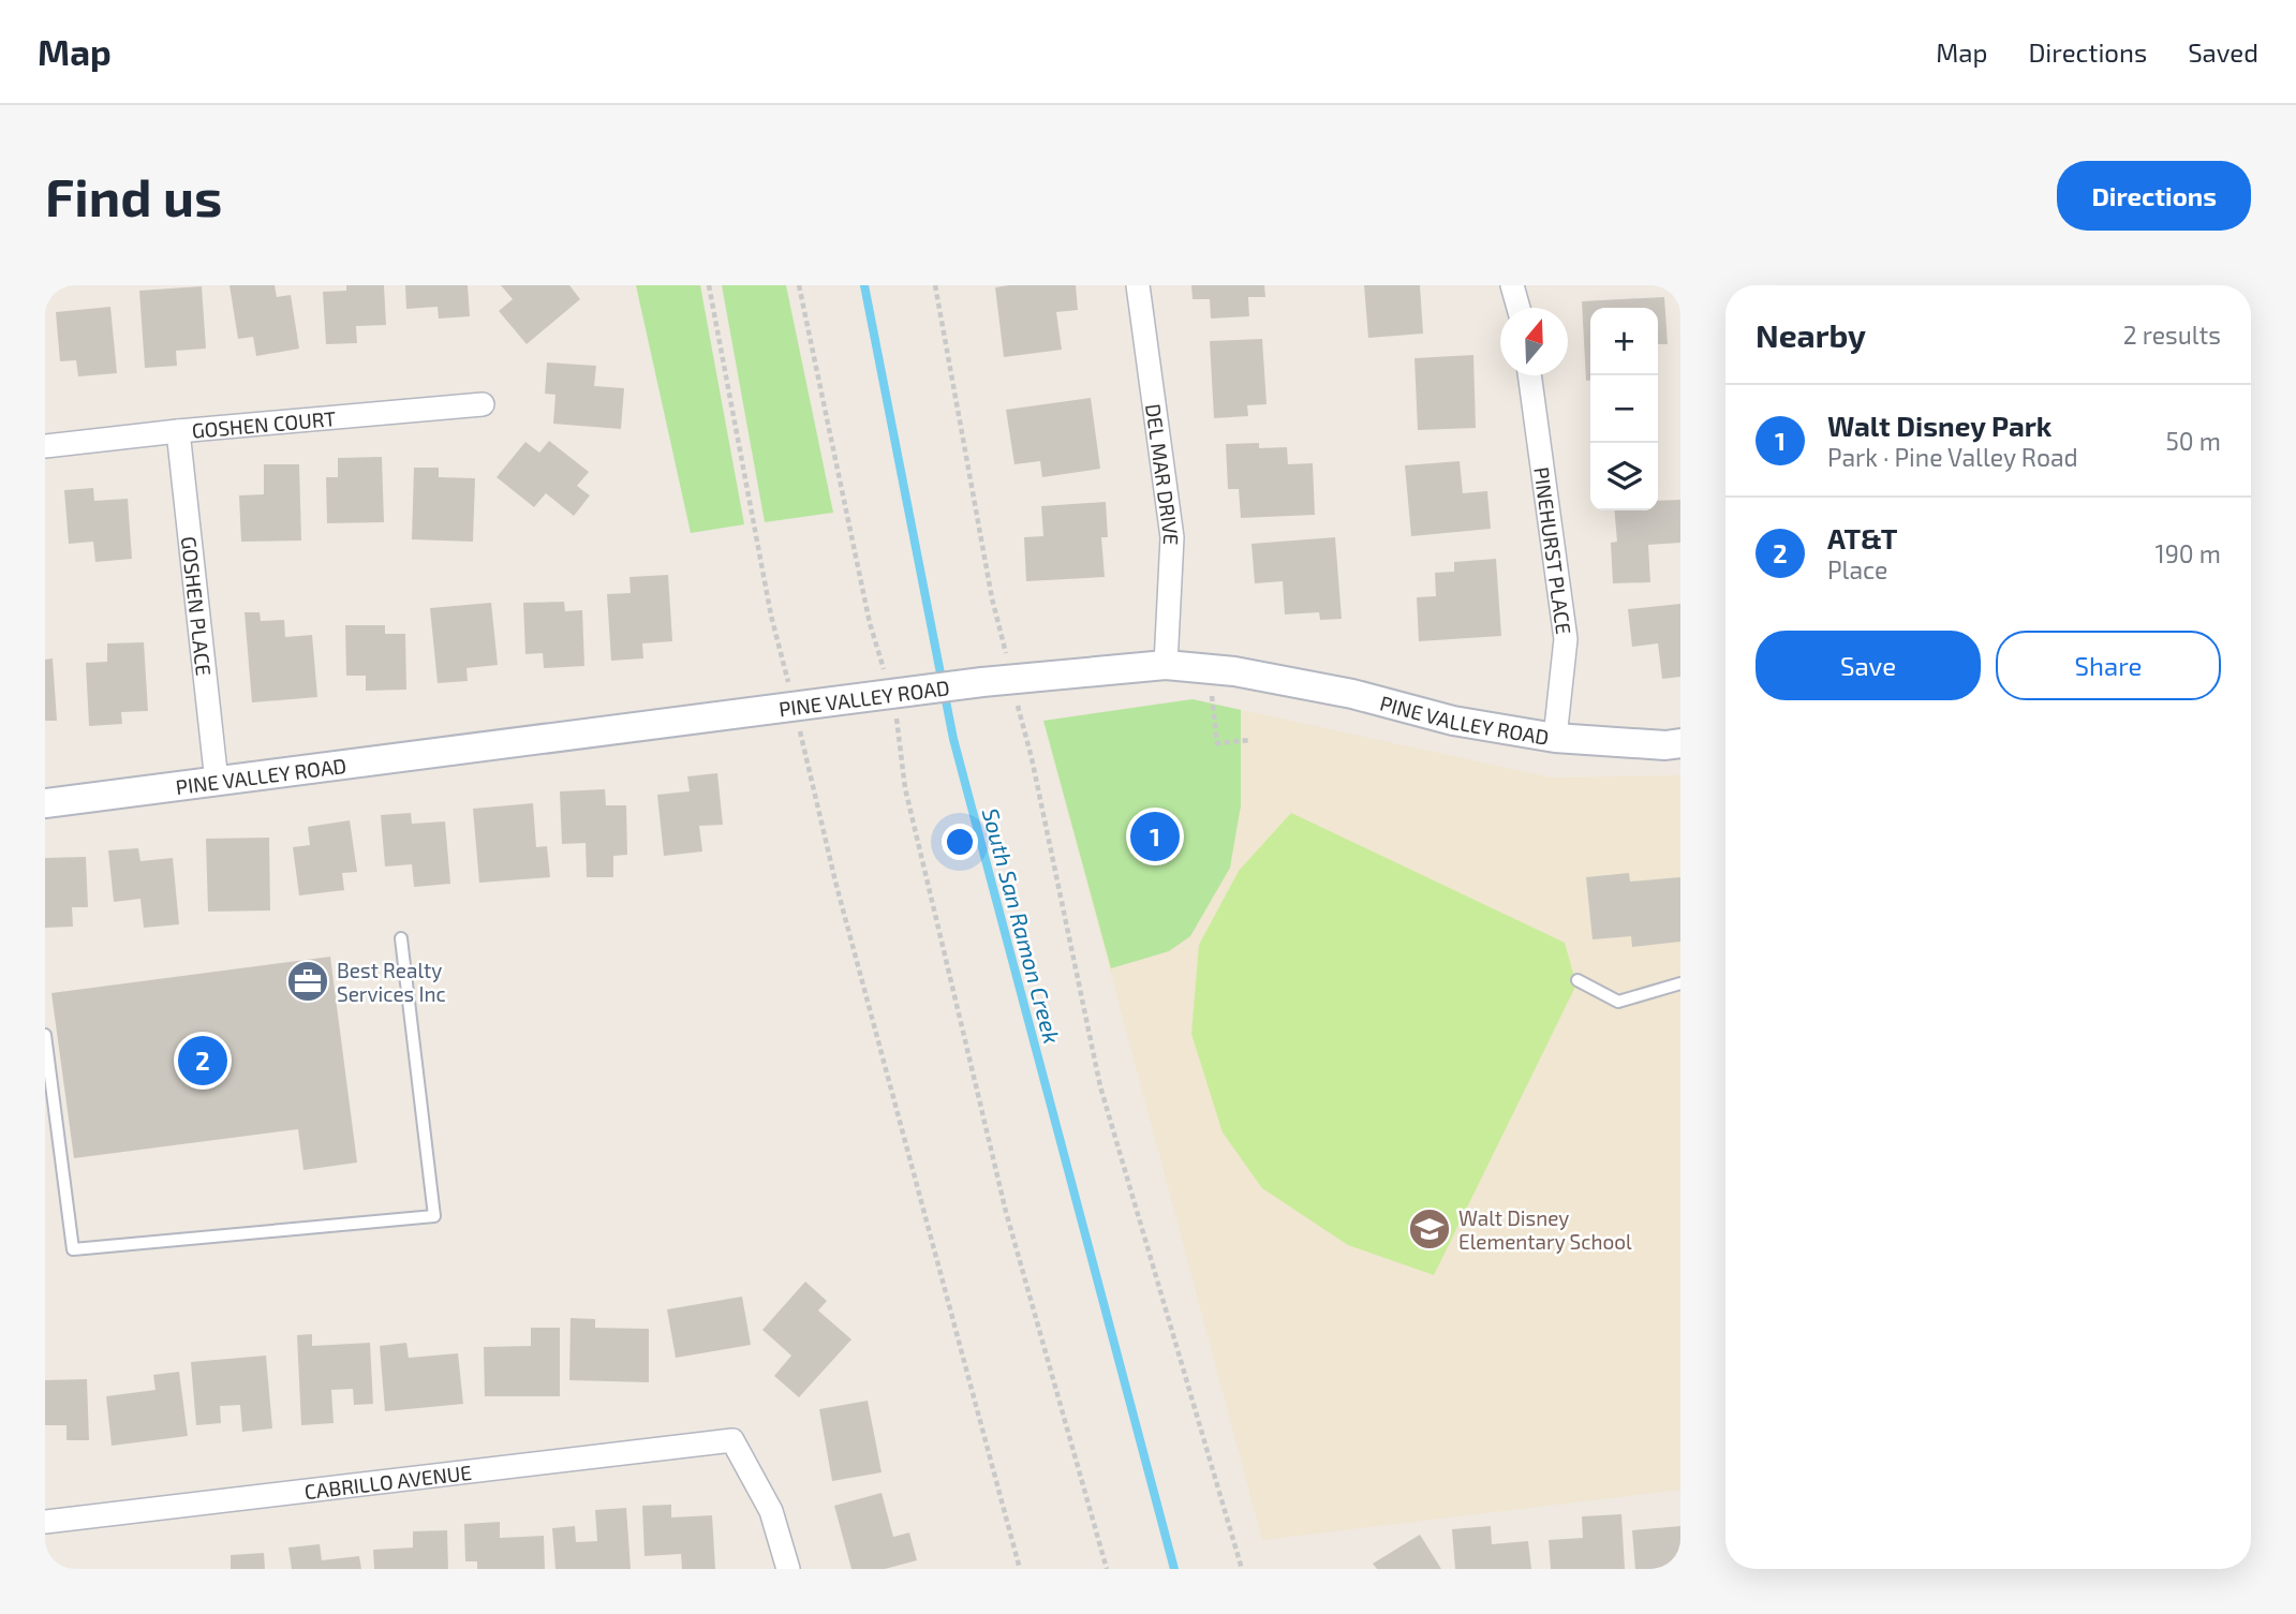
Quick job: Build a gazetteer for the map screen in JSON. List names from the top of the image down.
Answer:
{
  "streets": {
    "street": [
      "GOSHEN COURT",
      "DEL MAR DRIVE",
      "PINEHURST PLACE",
      "GOSHEN PLACE",
      "PINE VALLEY ROAD",
      "CABRILLO AVENUE"
    ]
  },
  "crossings": [
    ["GOSHEN COURT", "GOSHEN PLACE"],
    ["DEL MAR DRIVE", "PINE VALLEY ROAD"],
    ["PINEHURST PLACE", "PINE VALLEY ROAD"],
    ["GOSHEN PLACE", "PINE VALLEY ROAD"]
  ],
  "water": ["South San Ramon Creek"],
  "places": {
    "office": ["Best Realty Services Inc"],
    "school or university": ["Walt Disney Elementary School"]
  },
  "north": "top",
  "page": {
    "header": "Map",
    "nav": ["Map", "Directions", "Saved"],
    "buttons": [
      "Directions",
      ["Save", "Share"]
    ],
    "title": "Find us",
    "heading": ["Nearby", "2 results"],
    "map_buttons": ["+", "−"],
    "list": [
      {
        "mark": "1",
        "name": "Walt Disney Park",
        "note": "Park · Pine Valley Road",
        "value": "50 m"
      },
      {
        "mark": "2",
        "name": "AT&T",
        "note": "Place",
        "value": "190 m"
      }
    ],
    "pins": ["1", "2"]
  }
}
